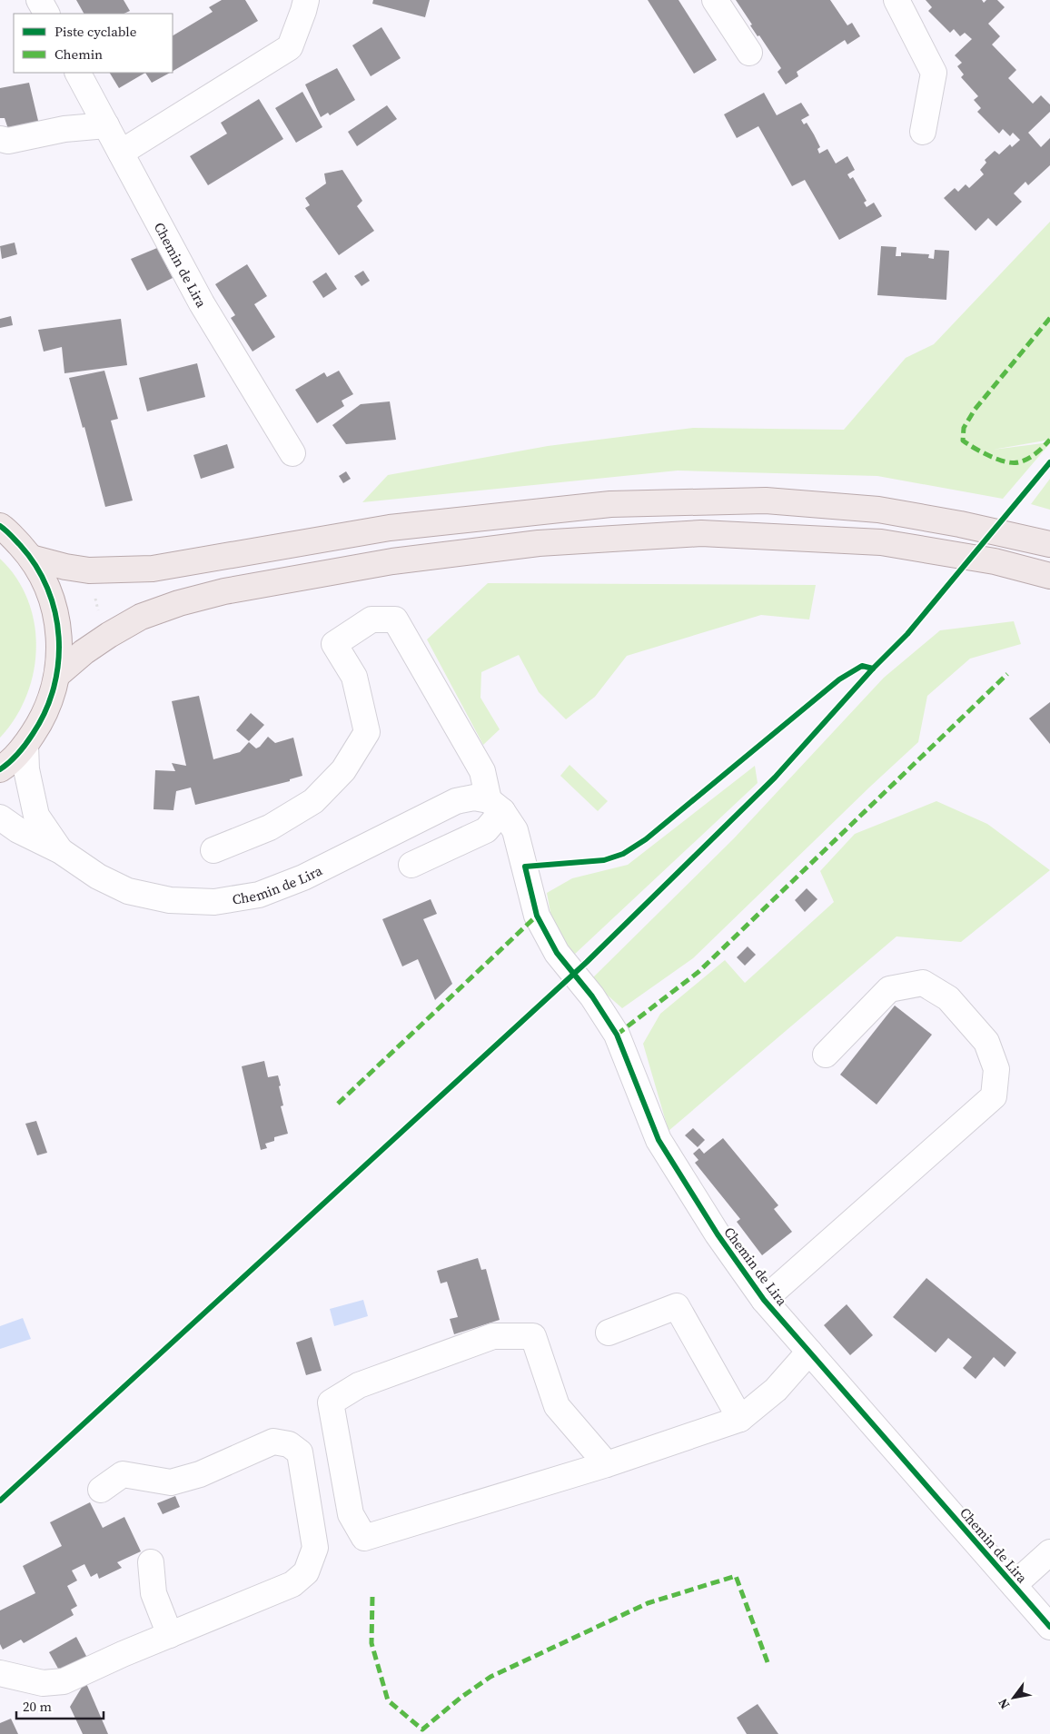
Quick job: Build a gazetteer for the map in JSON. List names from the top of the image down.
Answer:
{
  "streets": {
    "street": ["Chemin de Lira"]
  },
  "legend": ["Piste cyclable", "Chemin"],
  "scale_bar": "20 m",
  "north": "bottom left"
}
